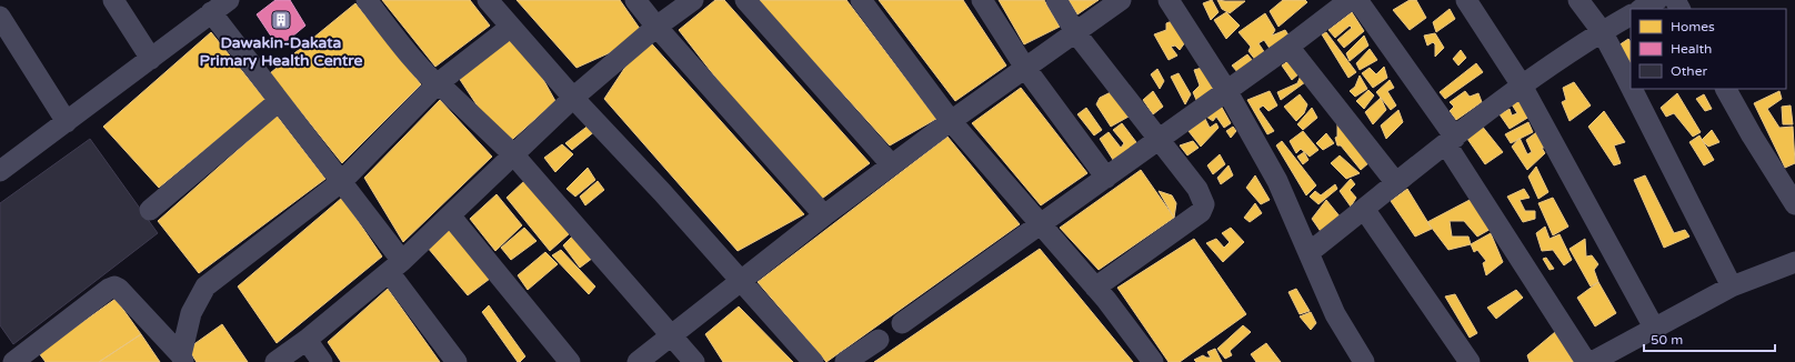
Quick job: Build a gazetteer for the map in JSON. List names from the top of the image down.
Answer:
{
  "places": {
    "building": ["Dawakin-Dakata Primary Health Centre"]
  },
  "legend": ["Homes", "Health", "Other"],
  "scale_bar": "50 m"
}
